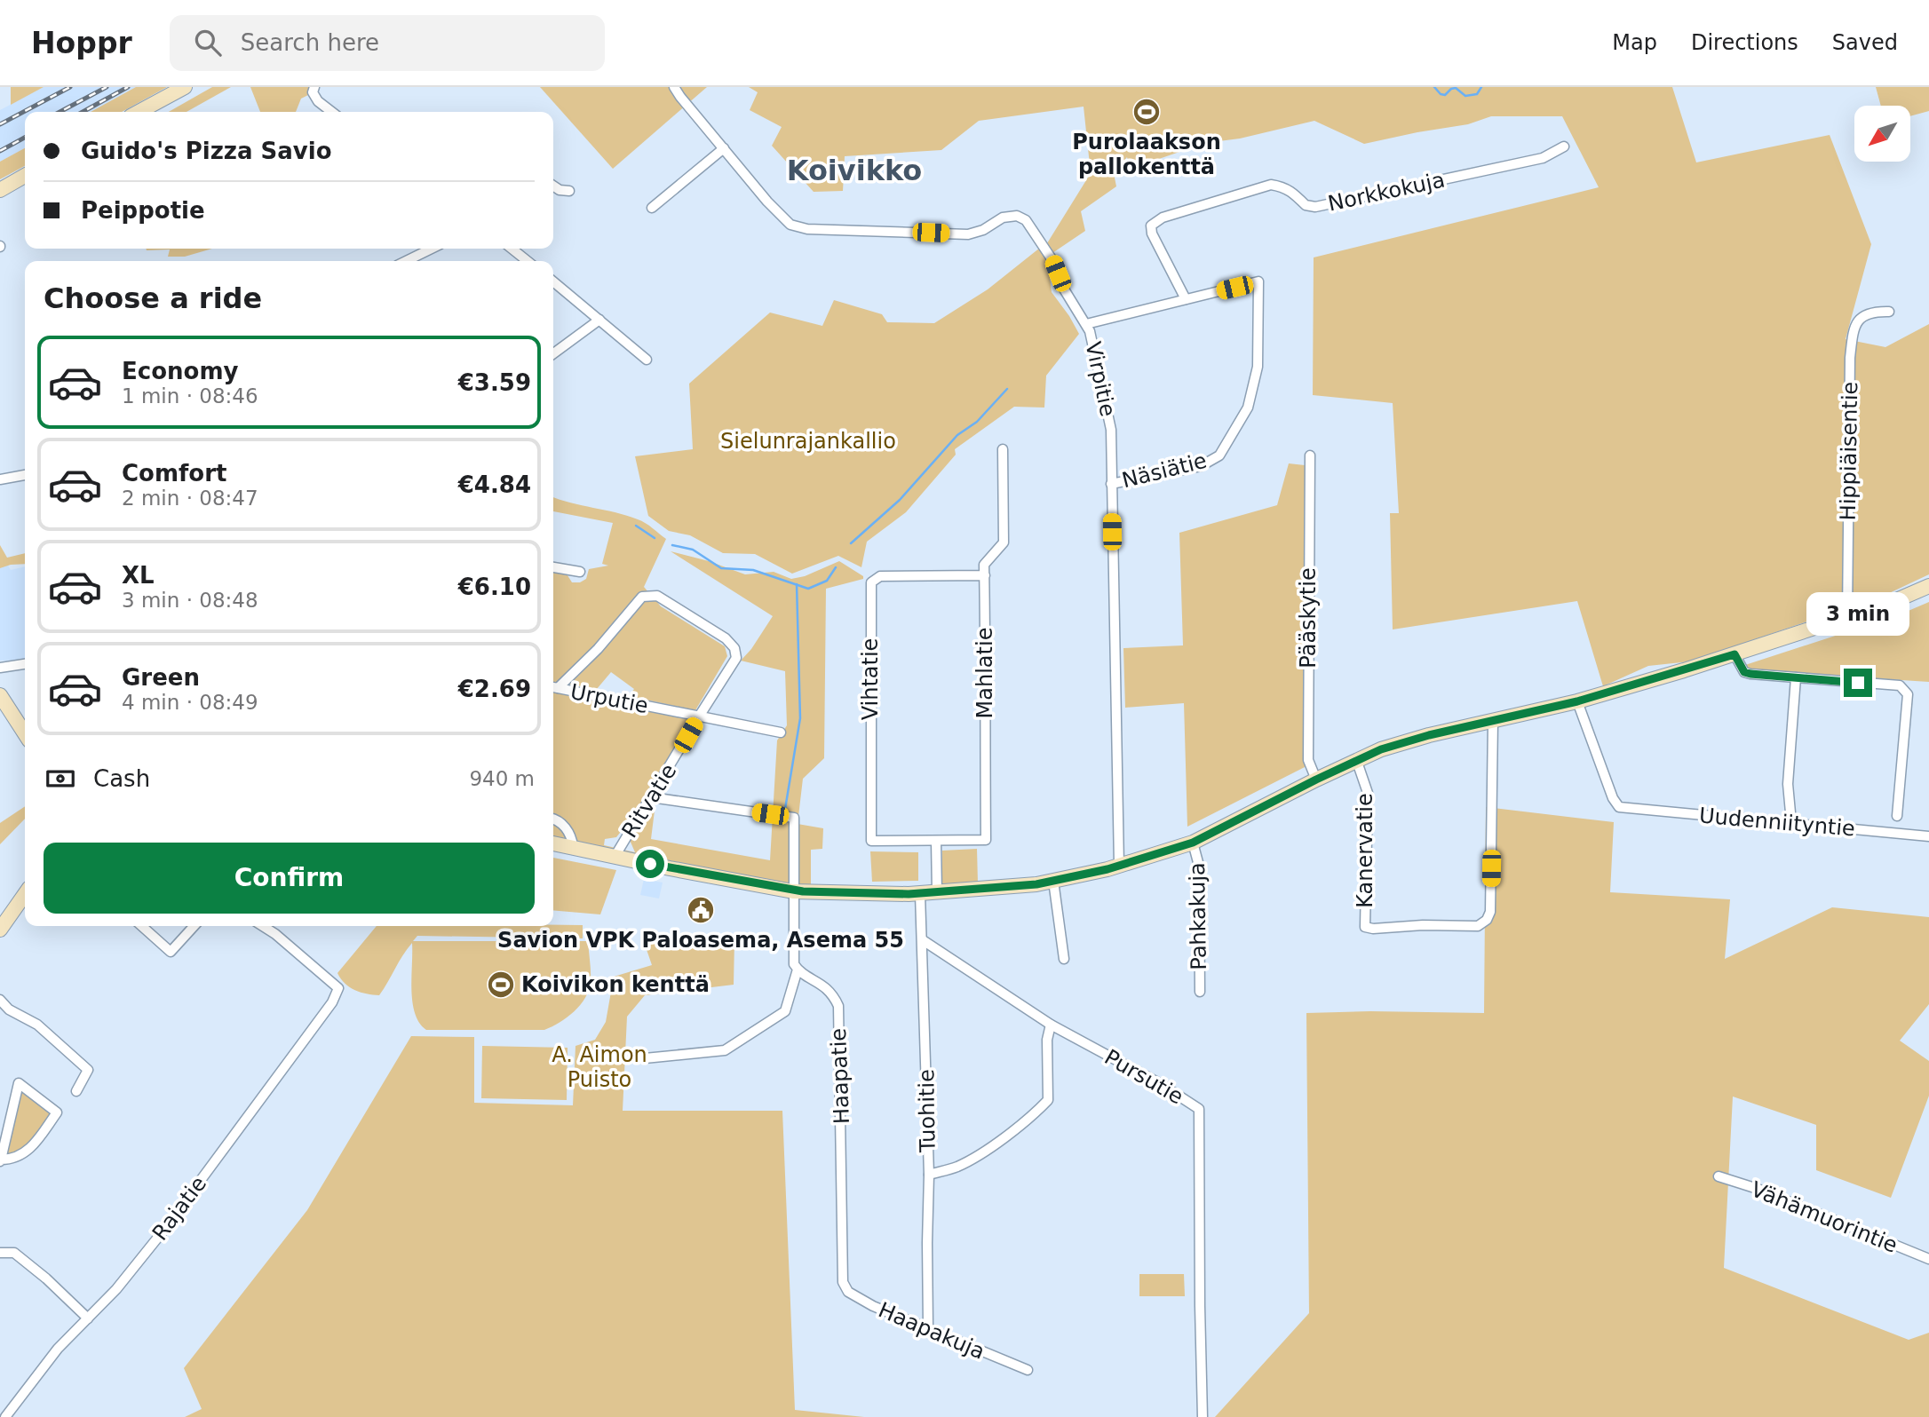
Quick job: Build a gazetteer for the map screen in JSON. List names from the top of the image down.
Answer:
{
  "streets": {
    "street": [
      "Norkkokuja",
      "Virpitie",
      "Hippiäisentie",
      "Näsiätie",
      "Pääskytie",
      "Mahlatie",
      "Vihtatie",
      "Urputie",
      "Ritvatie",
      "Uudenniityntie",
      "Kanervatie",
      "Pahkakuja",
      "Haapatie",
      "Pursutie",
      "Tuohitie",
      "Rajatie",
      "Vähämuorintie",
      "Haapakuja"
    ]
  },
  "crossings": [
    ["Norkkokuja", "Näsiätie"],
    ["Virpitie", "Näsiätie"],
    ["Mahlatie", "Vihtatie"],
    ["Urputie", "Ritvatie"],
    ["Haapatie", "Haapakuja"],
    ["Pursutie", "Tuohitie"],
    ["Tuohitie", "Haapakuja"]
  ],
  "districts": ["Koivikko"],
  "parks": ["Sielunrajankallio", "A. Aimon Puisto"],
  "places": {
    "sports": ["Purolaakson pallokenttä", "Koivikon kenttä"],
    "public building": ["Savion VPK Paloasema, Asema 55"]
  },
  "north": "bottom left",
  "page": {
    "header": "Hoppr",
    "search": "Search here",
    "nav": ["Map", "Directions", "Saved"],
    "banner": ["Guido's Pizza Savio", "Peippotie"],
    "heading": "Choose a ride",
    "list": [
      {
        "name": "Economy",
        "note": "1 min · 08:46",
        "value": "€3.59"
      },
      {
        "name": "Comfort",
        "note": "2 min · 08:47",
        "value": "€4.84"
      },
      {
        "name": "XL",
        "note": "3 min · 08:48",
        "value": "€6.10"
      },
      {
        "name": "Green",
        "note": "4 min · 08:49",
        "value": "€2.69"
      }
    ],
    "bubble": "3 min",
    "pay": ["Cash", "940 m"],
    "buttons": "Confirm"
  }
}
